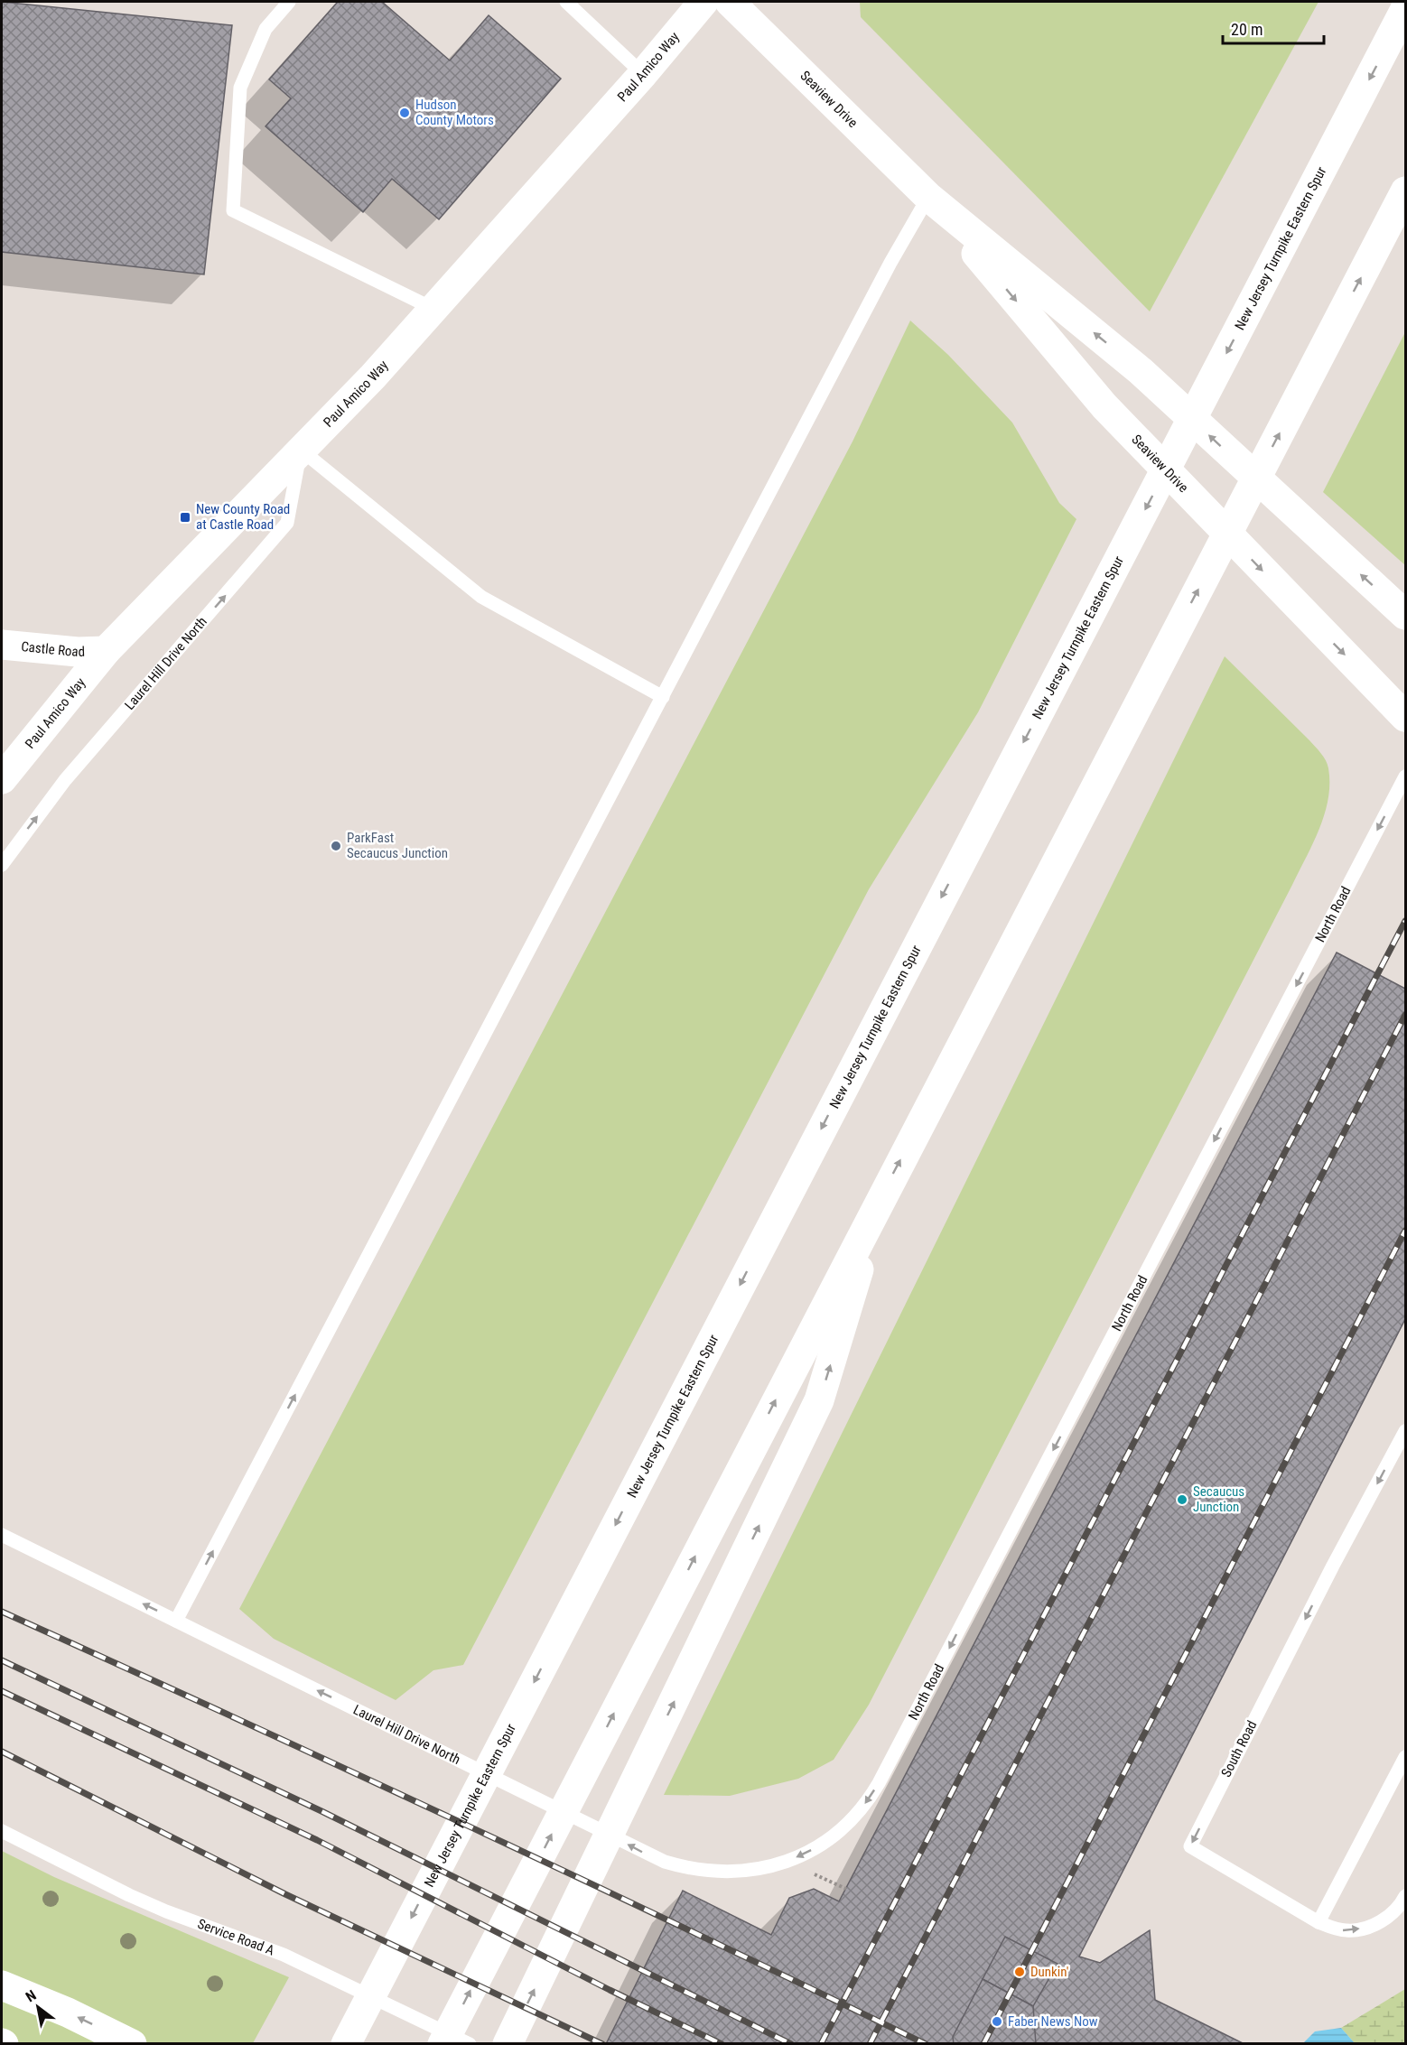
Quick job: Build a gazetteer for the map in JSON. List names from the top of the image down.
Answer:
{
  "streets": {
    "main road": [
      "Paul Amico Way",
      "Seaview Drive",
      "New Jersey Turnpike Eastern Spur",
      "Castle Road"
    ],
    "lane": [
      "Laurel Hill Drive North",
      "North Road",
      "South Road",
      "Service Road A"
    ]
  },
  "crossings": [
    ["Paul Amico Way", "Castle Road"],
    ["Paul Amico Way", "Laurel Hill Drive North"],
    ["Laurel Hill Drive North", "North Road"]
  ],
  "one_way": ["North Road"],
  "places": {
    "other": [
      "Hudson County Motors",
      "ParkFast Secaucus Junction",
      "Secaucus Junction",
      "Dunkin'",
      "Faber News Now"
    ],
    "transit": ["New County Road at Castle Road"]
  },
  "scale_bar": "20 m",
  "north": "top left"
}
